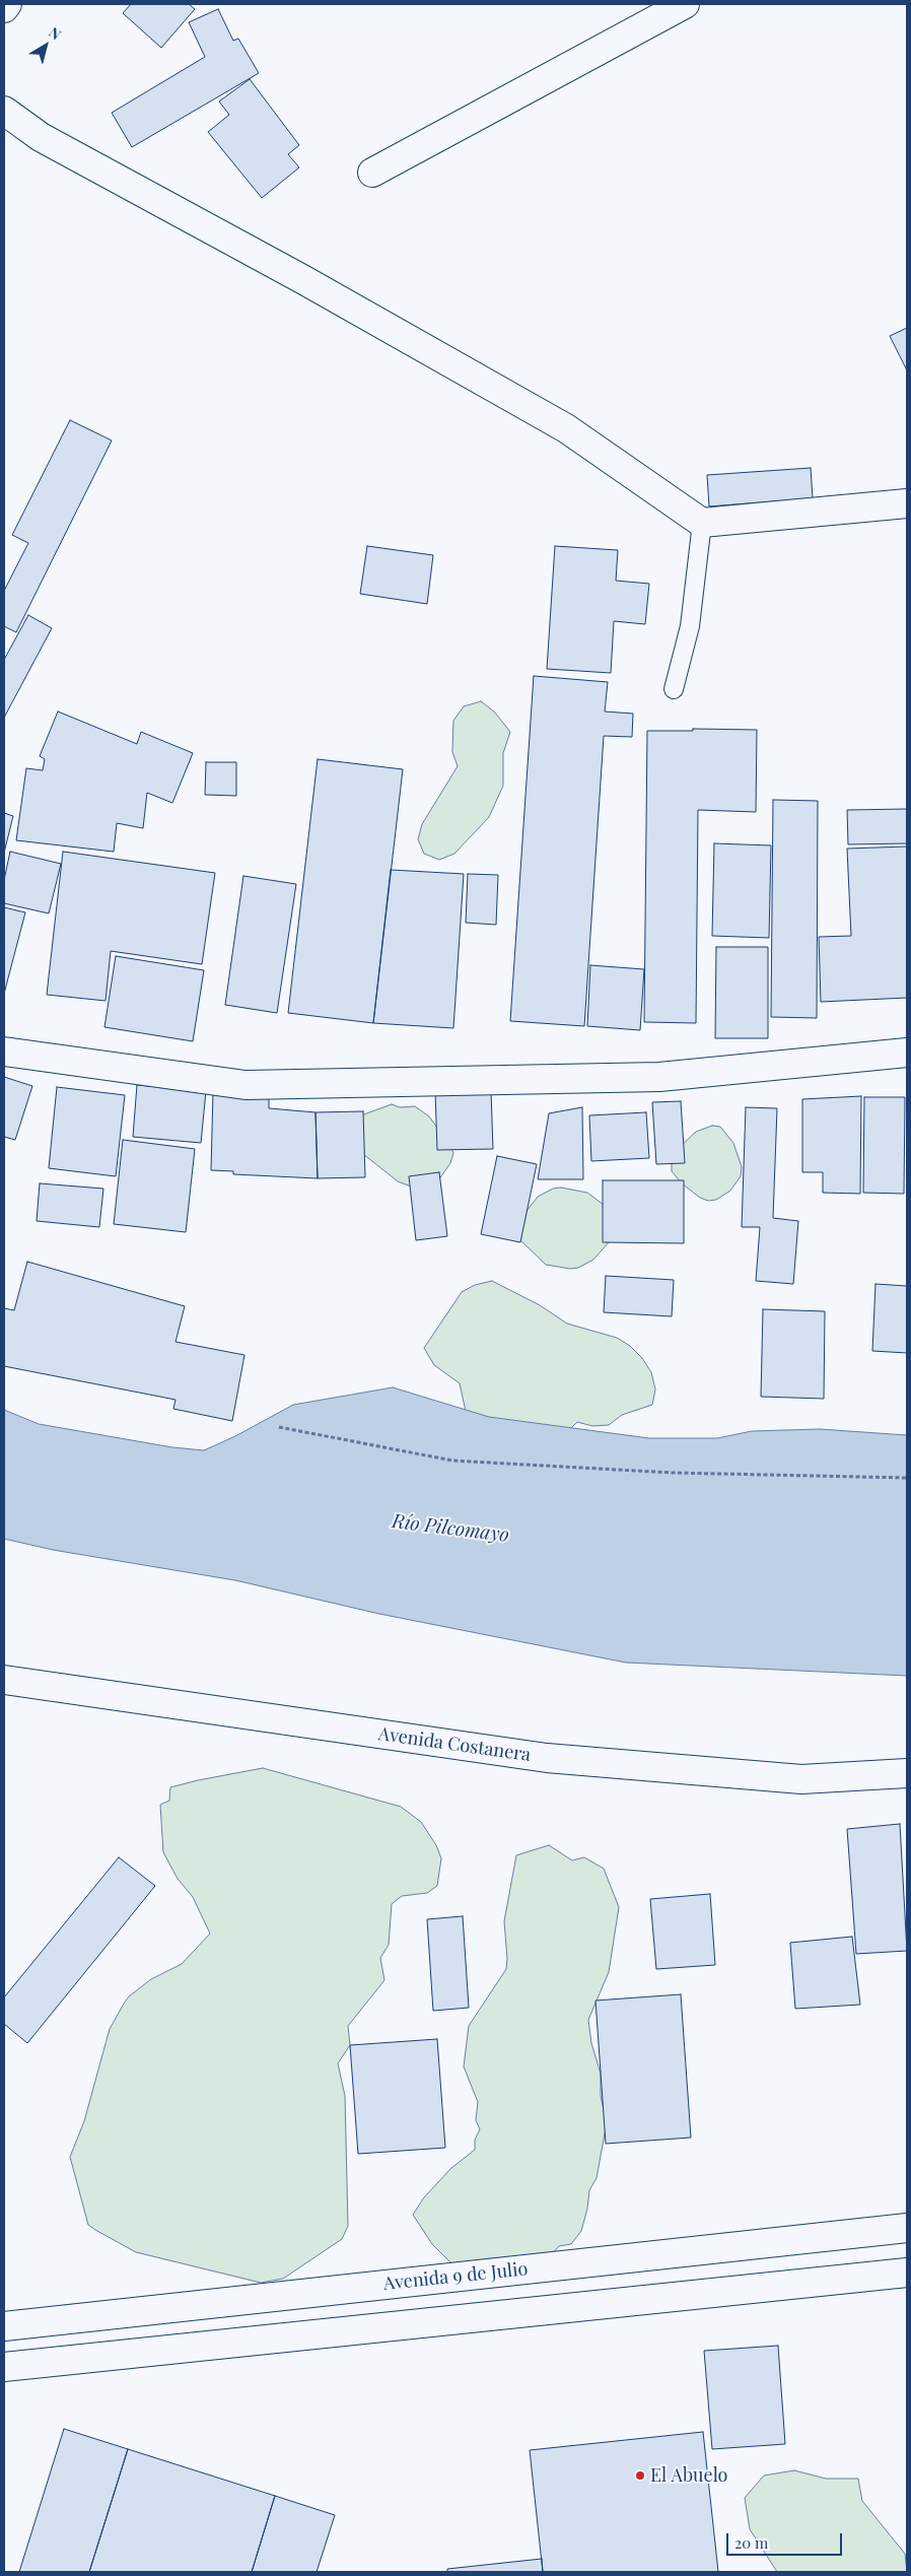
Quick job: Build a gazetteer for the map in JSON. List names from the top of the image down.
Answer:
{
  "streets": {
    "street": ["Avenida Costanera", "Avenida 9 de Julio"]
  },
  "water": ["Río Pilcomayo"],
  "places": ["El Abuelo"],
  "scale_bar": "20 m",
  "north": "top right"
}
